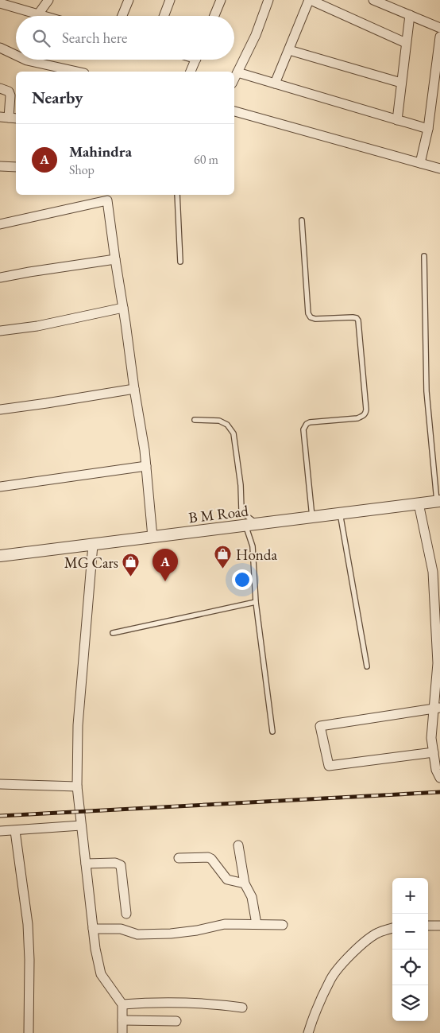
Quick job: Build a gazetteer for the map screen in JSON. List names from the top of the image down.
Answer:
{
  "streets": {
    "street": ["B M Road"]
  },
  "places": {
    "shop": ["Honda", "MG Cars"]
  },
  "page": {
    "search": "Search here",
    "heading": "Nearby",
    "list": [
      {
        "mark": "A",
        "name": "Mahindra",
        "note": "Shop",
        "value": "60 m"
      }
    ],
    "pins": "A",
    "map_buttons": ["+", "−"]
  }
}
